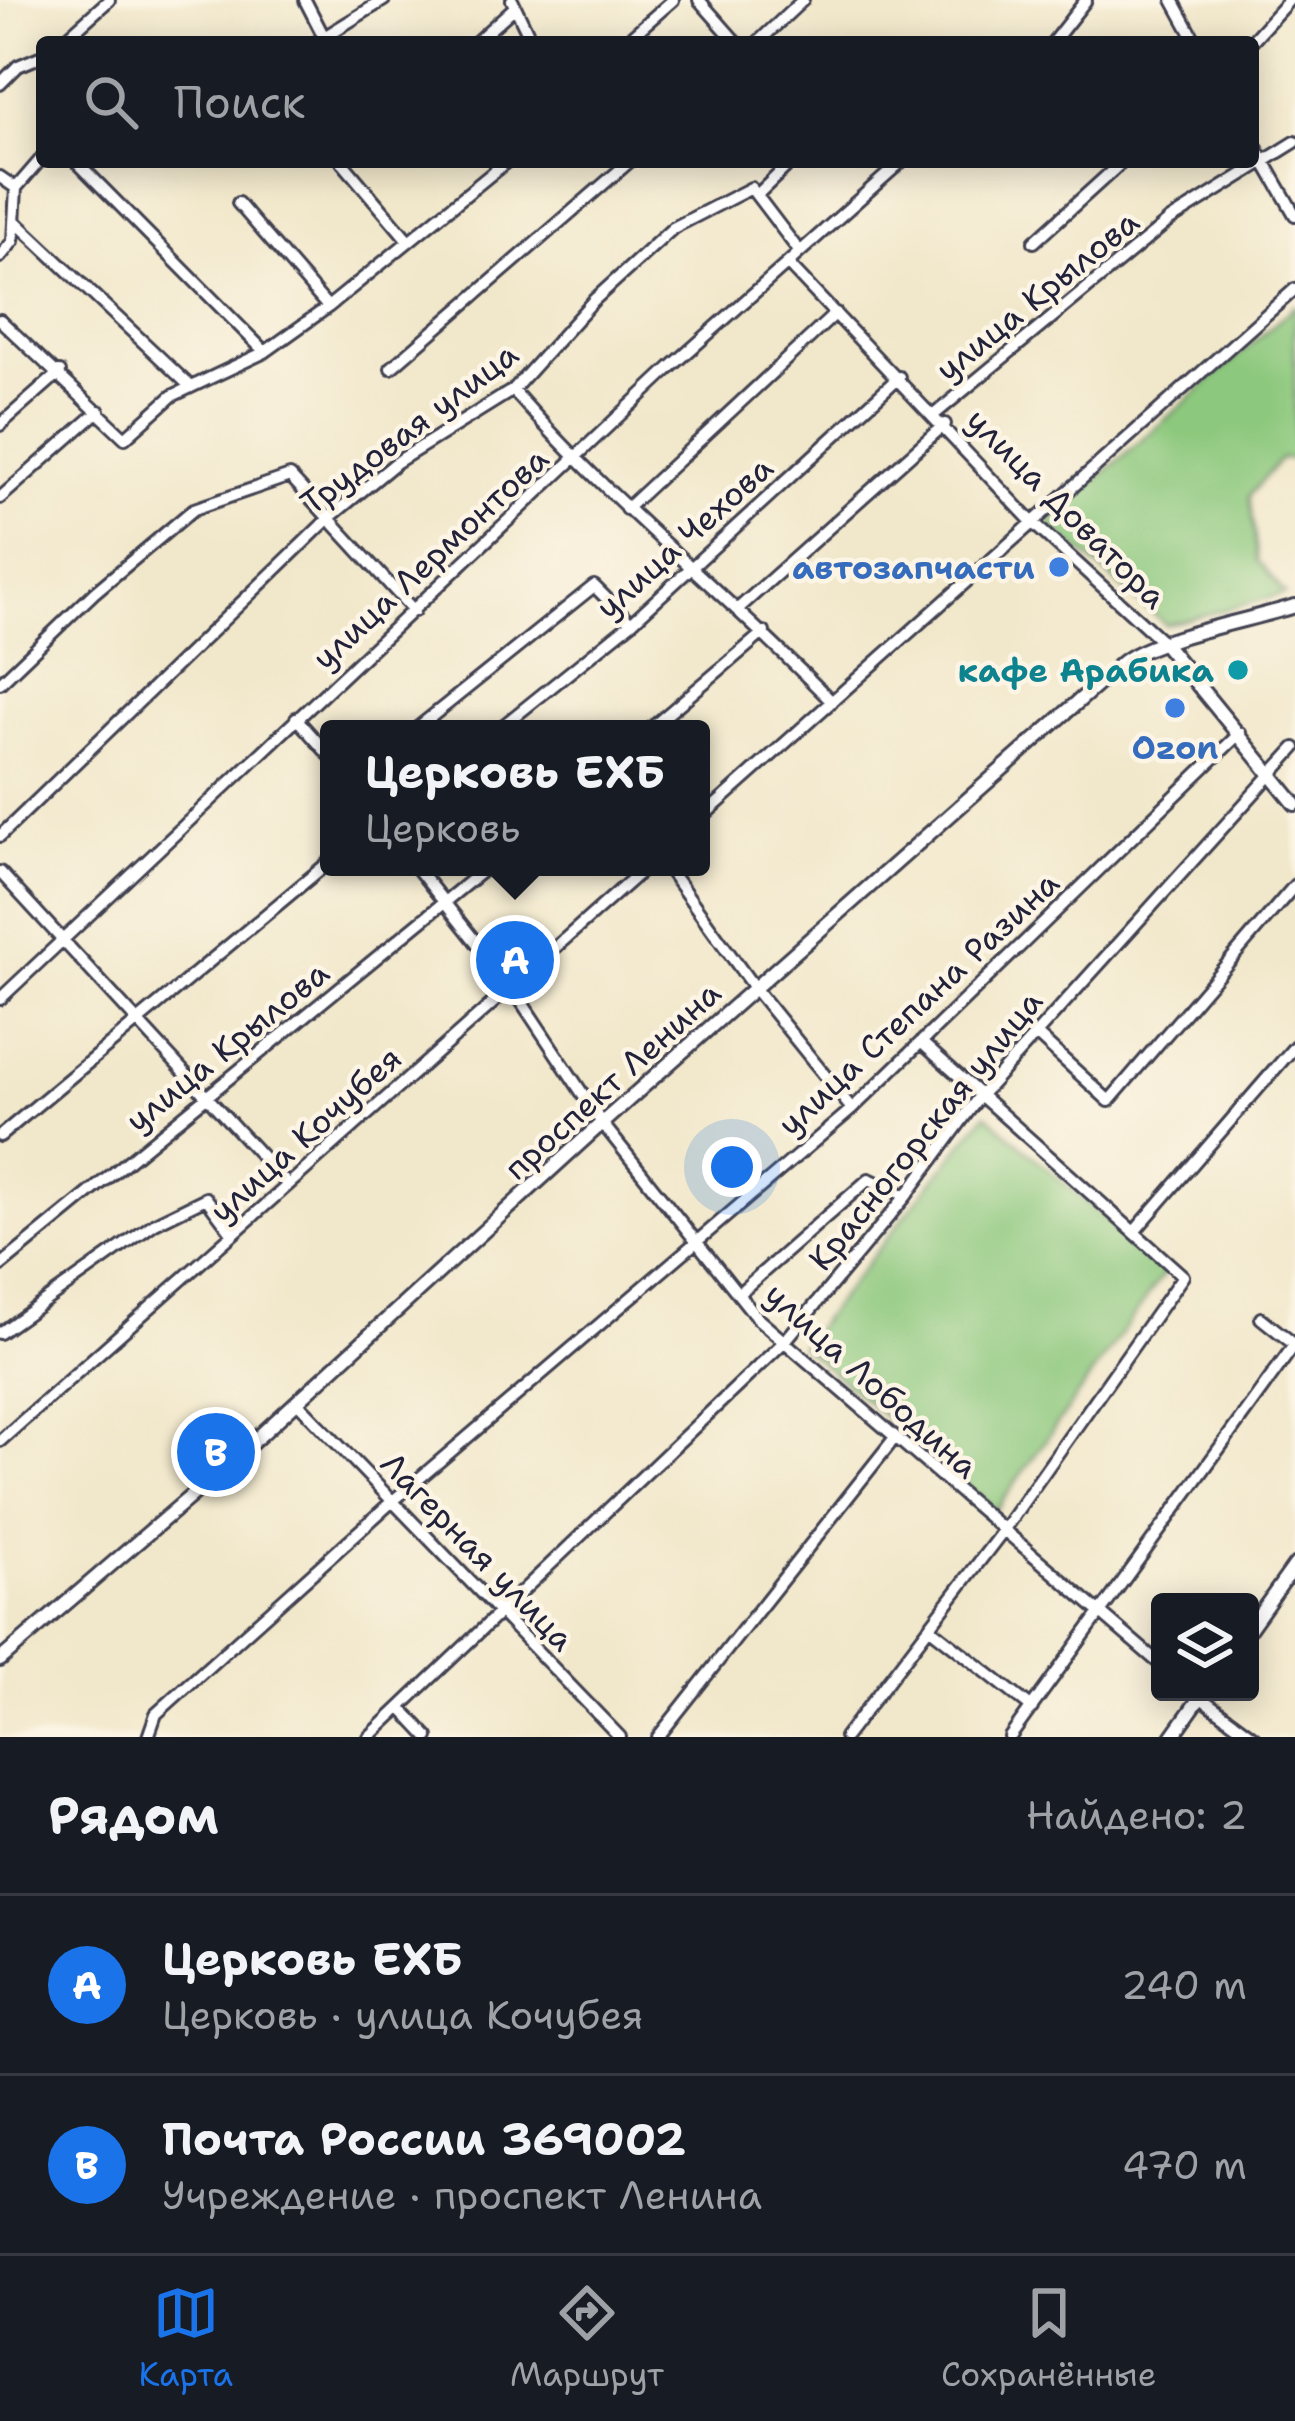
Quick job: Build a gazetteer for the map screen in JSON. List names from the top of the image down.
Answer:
{
  "streets": {
    "main road": ["улица Доватора", "проспект Ленина"],
    "street": [
      "улица Крылова",
      "Трудовая улица",
      "улица Чехова",
      "улица Лермонтова",
      "улица Степана Разина",
      "Красногорская улица",
      "улица Кочубея",
      "улица Лободина",
      "Лагерная улица"
    ]
  },
  "crossings": [
    ["улица Крылова", "улица Доватора"],
    ["улица Крылова", "улица Лободина"],
    ["улица Доватора", "улица Чехова"],
    ["улица Доватора", "улица Лермонтова"],
    ["улица Доватора", "улица Степана Разина"],
    ["улица Доватора", "проспект Ленина"],
    ["улица Доватора", "Красногорская улица"],
    ["улица Степана Разина", "улица Лободина"],
    ["улица Степана Разина", "Лагерная улица"],
    ["проспект Ленина", "улица Лободина"],
    ["проспект Ленина", "Лагерная улица"],
    ["Красногорская улица", "улица Лободина"],
    ["Красногорская улица", "Лагерная улица"],
    ["улица Кочубея", "улица Лободина"]
  ],
  "places": ["автозапчасти", "кафе Арабика", "Ozon"],
  "page": {
    "search": "Поиск",
    "popup": ["Церковь ЕХБ", "Церковь"],
    "pins": ["A", "B"],
    "heading": ["Рядом", "Найдено: 2"],
    "list": [
      {
        "mark": "A",
        "name": "Церковь ЕХБ",
        "note": "Церковь · улица Кочубея",
        "value": "240 m"
      },
      {
        "mark": "B",
        "name": "Почта России 369002",
        "note": "Учреждение · проспект Ленина",
        "value": "470 m"
      }
    ],
    "nav": ["Карта", "Маршрут", "Сохранённые"]
  }
}
